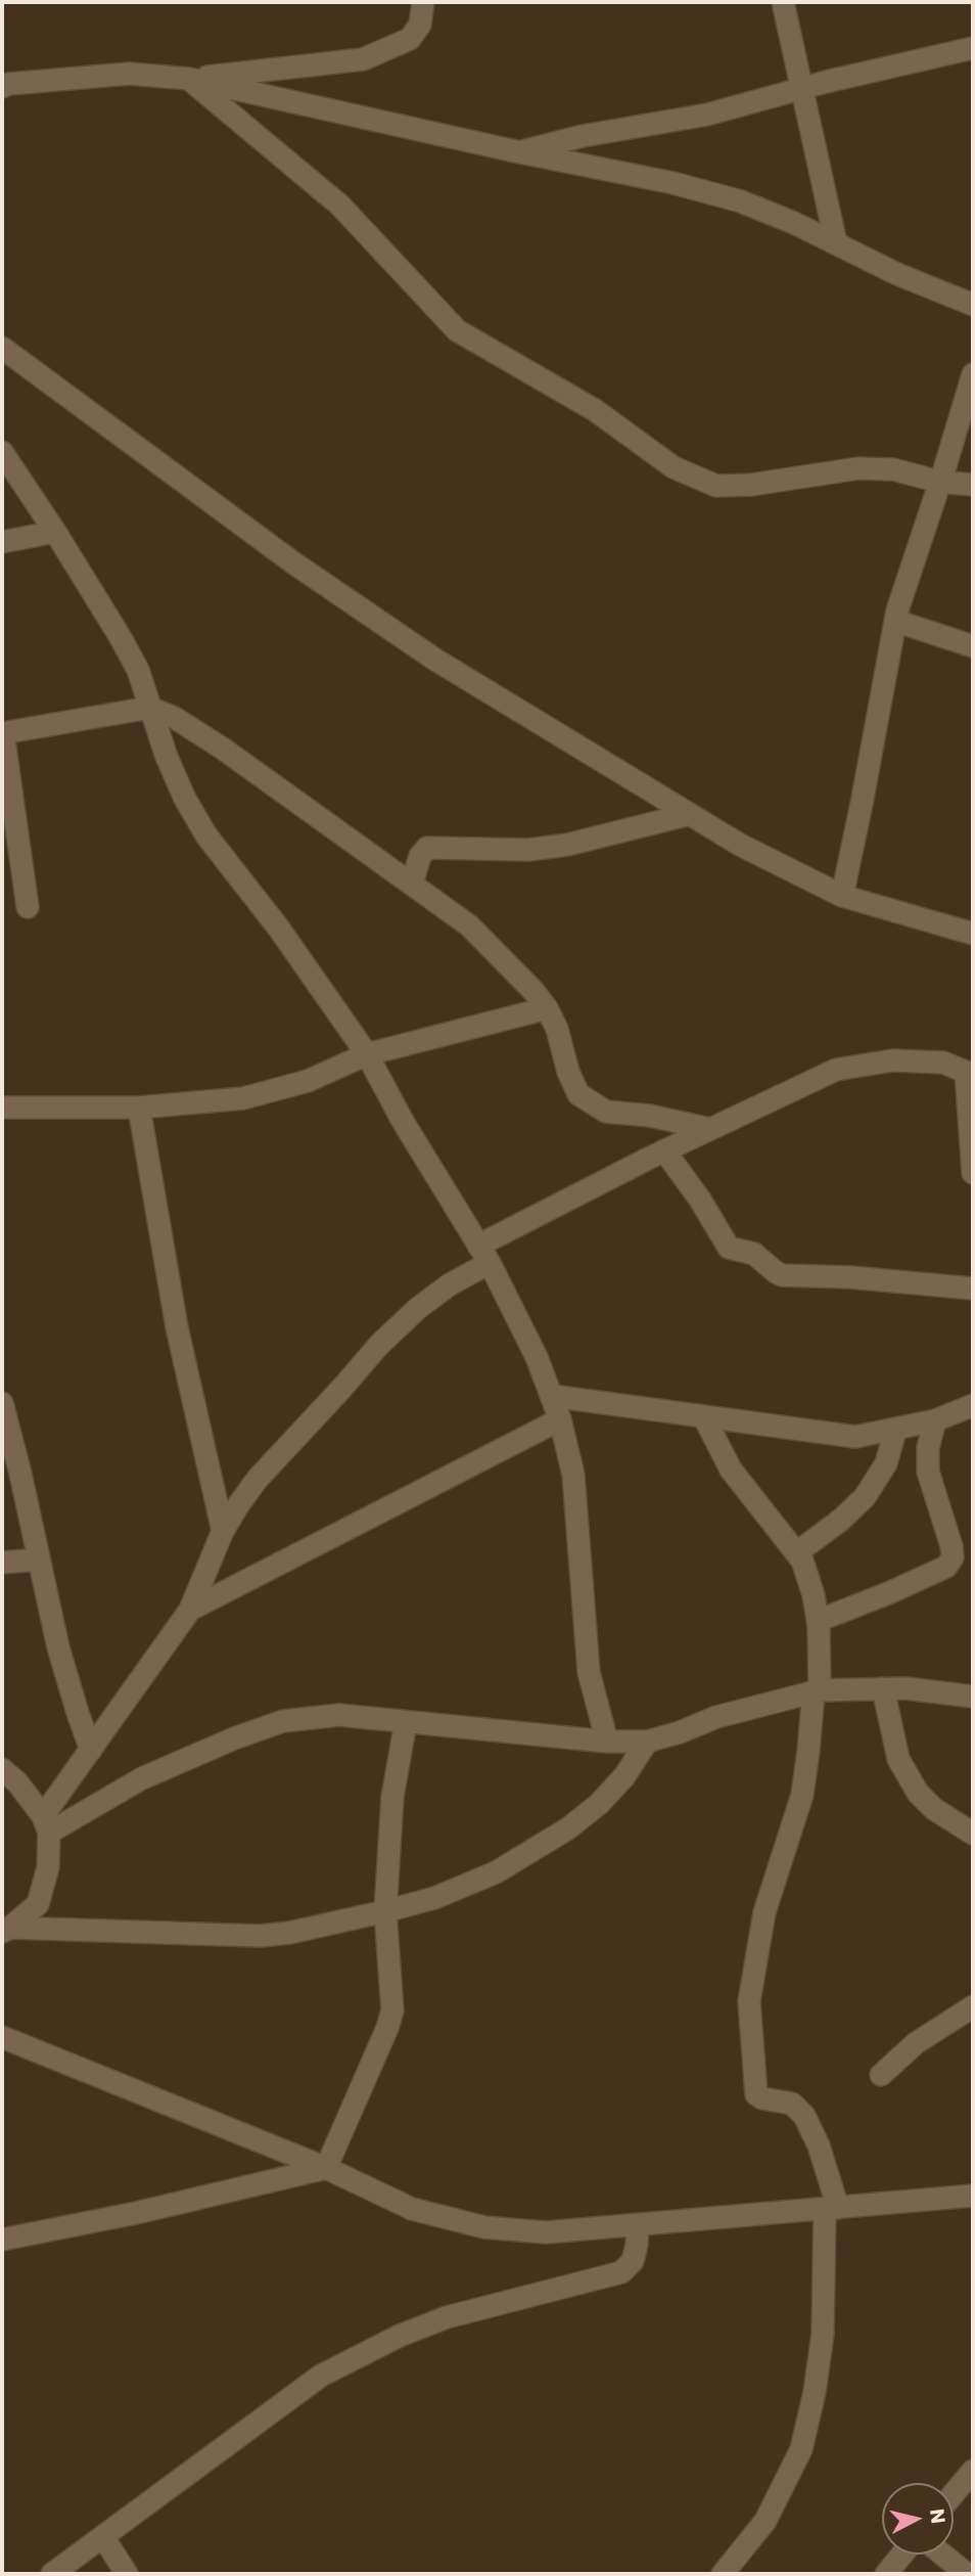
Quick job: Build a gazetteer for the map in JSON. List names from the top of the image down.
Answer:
{
  "north": "right"
}
